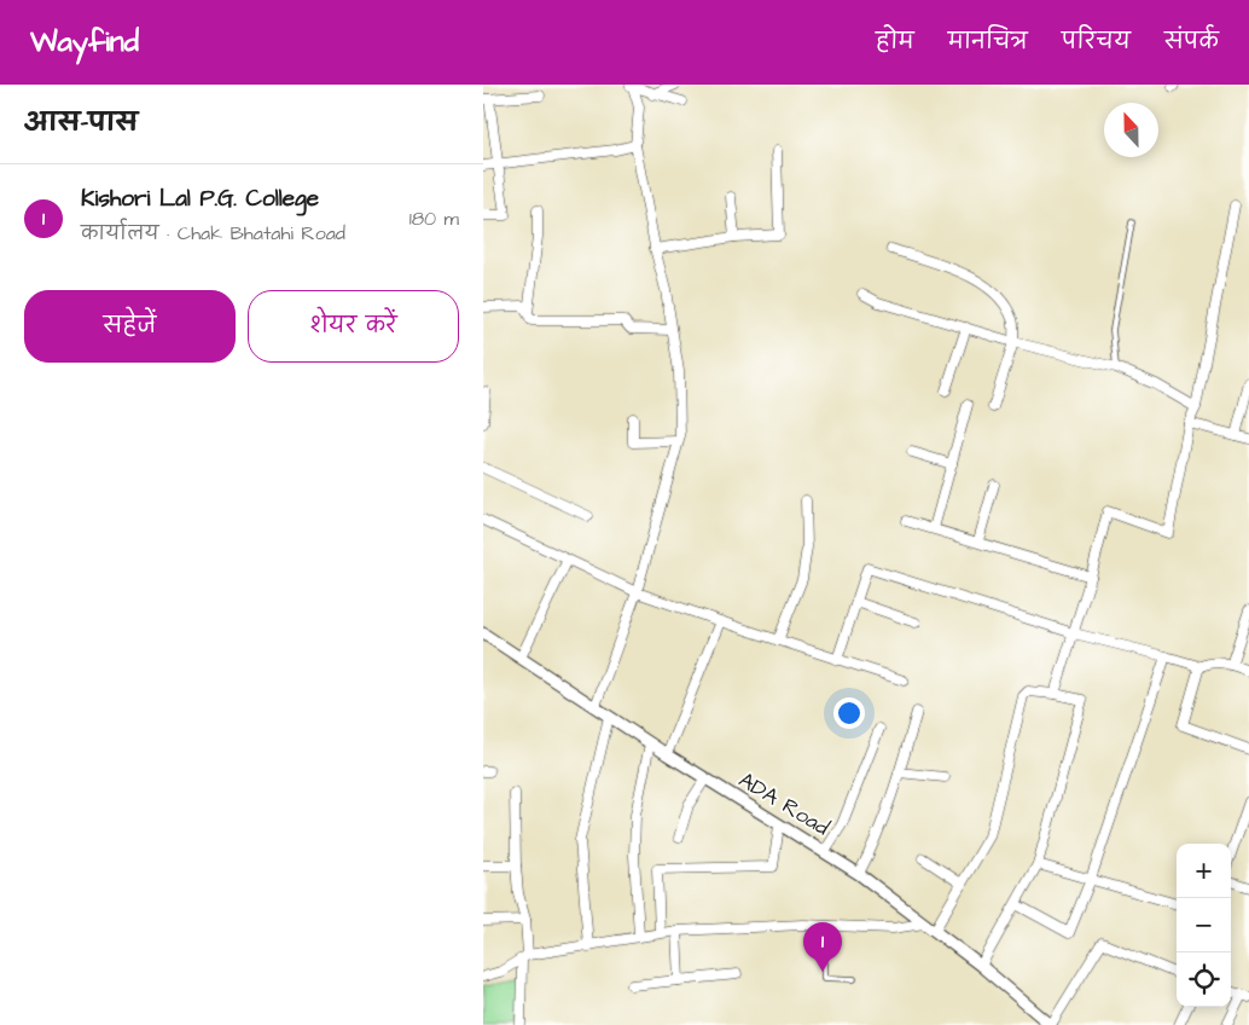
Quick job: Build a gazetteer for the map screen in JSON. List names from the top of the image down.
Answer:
{
  "streets": {
    "street": ["ADA Road"]
  },
  "north": "top",
  "page": {
    "header": "Wayfind",
    "nav": [
      "होम",
      "मानचित्र",
      "परिचय",
      "संपर्क"
    ],
    "heading": "आस-पास",
    "list": [
      {
        "mark": "1",
        "name": "Kishori Lal P.G. College",
        "note": "कार्यालय · Chak Bhatahi Road",
        "value": "180 m"
      }
    ],
    "buttons": ["सहेजें", "शेयर करें"],
    "map_buttons": ["+", "−"],
    "pins": "1"
  }
}
